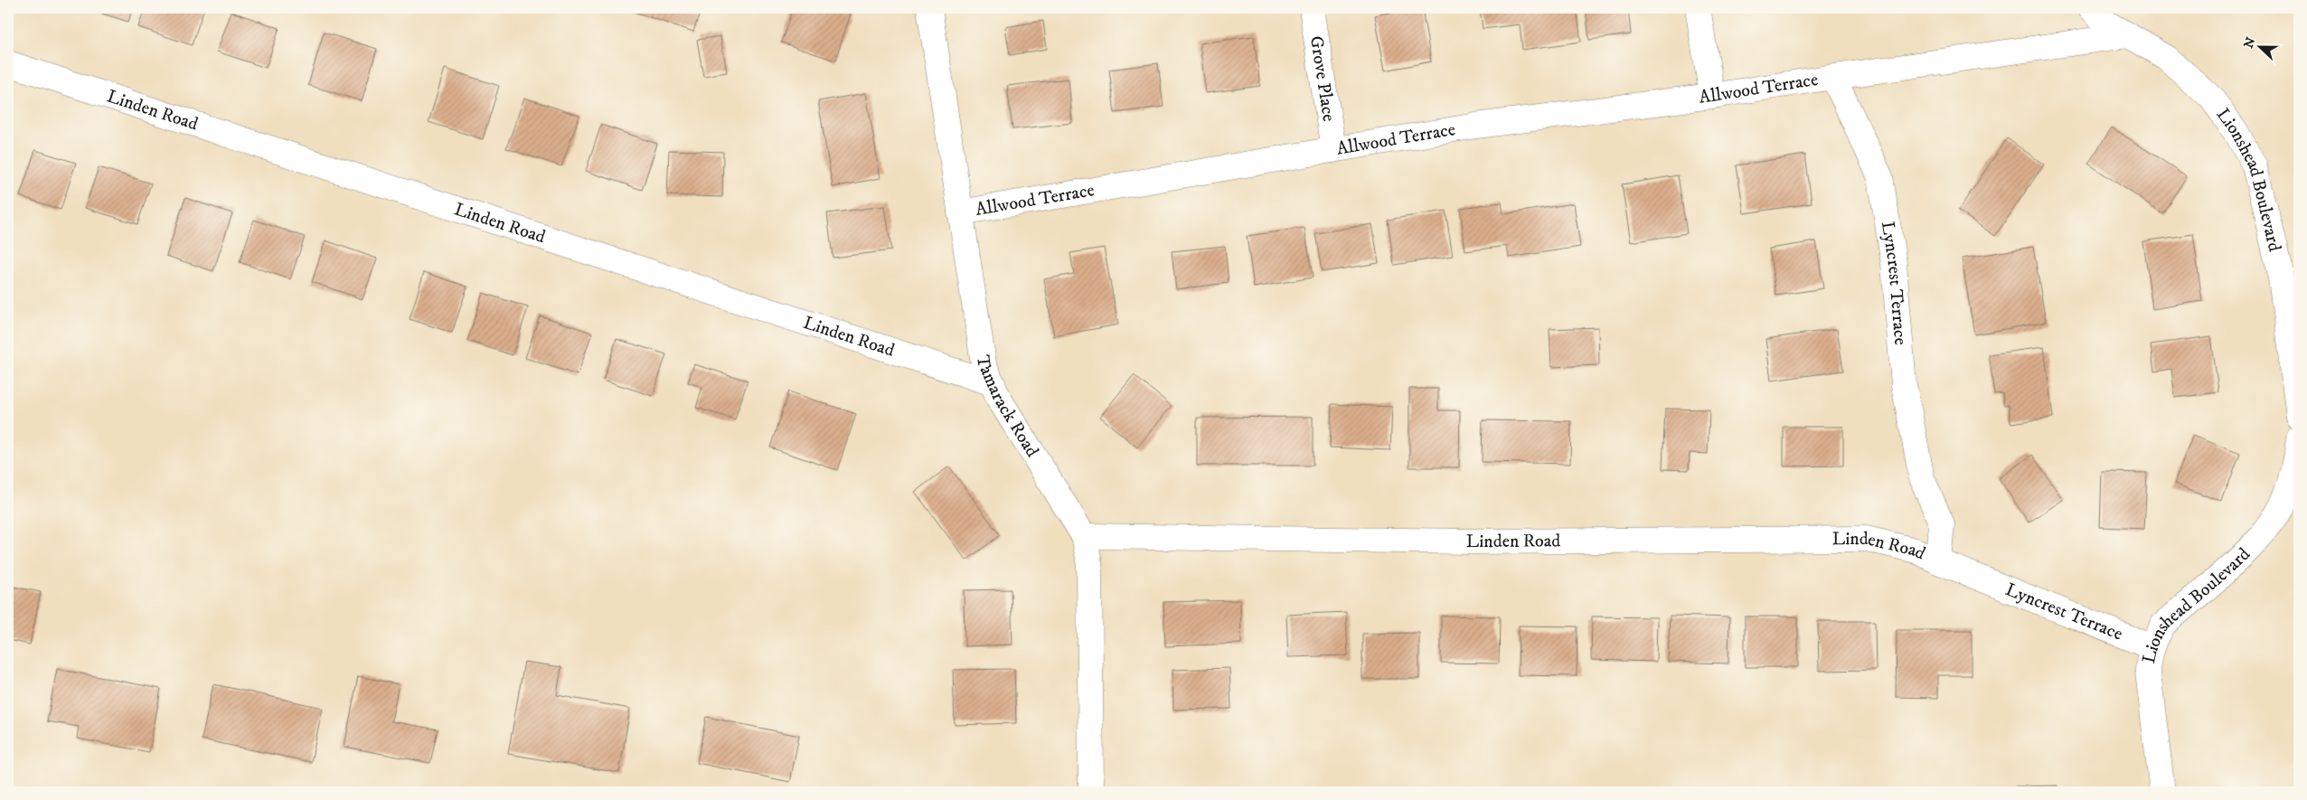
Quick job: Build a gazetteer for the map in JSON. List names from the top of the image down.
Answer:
{
  "streets": {
    "street": [
      "Grove Place",
      "Allwood Terrace",
      "Linden Road",
      "Lionshead Boulevard",
      "Lyncrest Terrace",
      "Tamarack Road"
    ]
  },
  "crossings": [
    ["Grove Place", "Allwood Terrace"],
    ["Allwood Terrace", "Lyncrest Terrace"],
    ["Allwood Terrace", "Tamarack Road"],
    ["Linden Road", "Lyncrest Terrace"],
    ["Linden Road", "Tamarack Road"],
    ["Lionshead Boulevard", "Lyncrest Terrace"]
  ],
  "north": "left"
}
